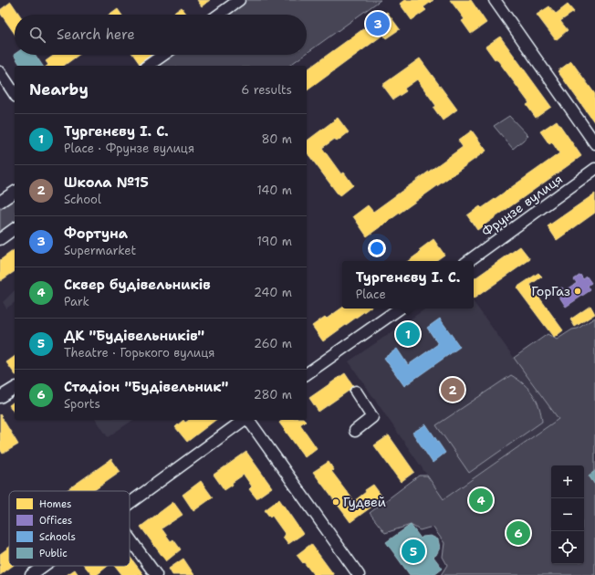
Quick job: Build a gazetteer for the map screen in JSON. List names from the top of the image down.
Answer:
{
  "streets": {
    "street": ["Фрунзе вулиця"]
  },
  "places": ["ГорГаз", "Гудвей"],
  "legend": [
    "Homes",
    "Offices",
    "Schools",
    "Public"
  ],
  "page": {
    "pins": [
      "3",
      "1",
      "2",
      "4",
      "6",
      "5"
    ],
    "search": "Search here",
    "heading": ["Nearby", "6 results"],
    "list": [
      {
        "mark": "1",
        "name": "Тургенєву І. С.",
        "note": "Place · Фрунзе вулиця",
        "value": "80 m"
      },
      {
        "mark": "2",
        "name": "Школа №15",
        "note": "School",
        "value": "140 m"
      },
      {
        "mark": "3",
        "name": "Фортуна",
        "note": "Supermarket",
        "value": "190 m"
      },
      {
        "mark": "4",
        "name": "Сквер будівельників",
        "note": "Park",
        "value": "240 m"
      },
      {
        "mark": "5",
        "name": "ДК \"Будівельників\"",
        "note": "Theatre · Горького вулиця",
        "value": "260 m"
      },
      {
        "mark": "6",
        "name": "Стадіон \"Будівельник\"",
        "note": "Sports",
        "value": "280 m"
      }
    ],
    "popup": ["Тургенєву І. С.", "Place"],
    "map_buttons": ["+", "−"]
  }
}
